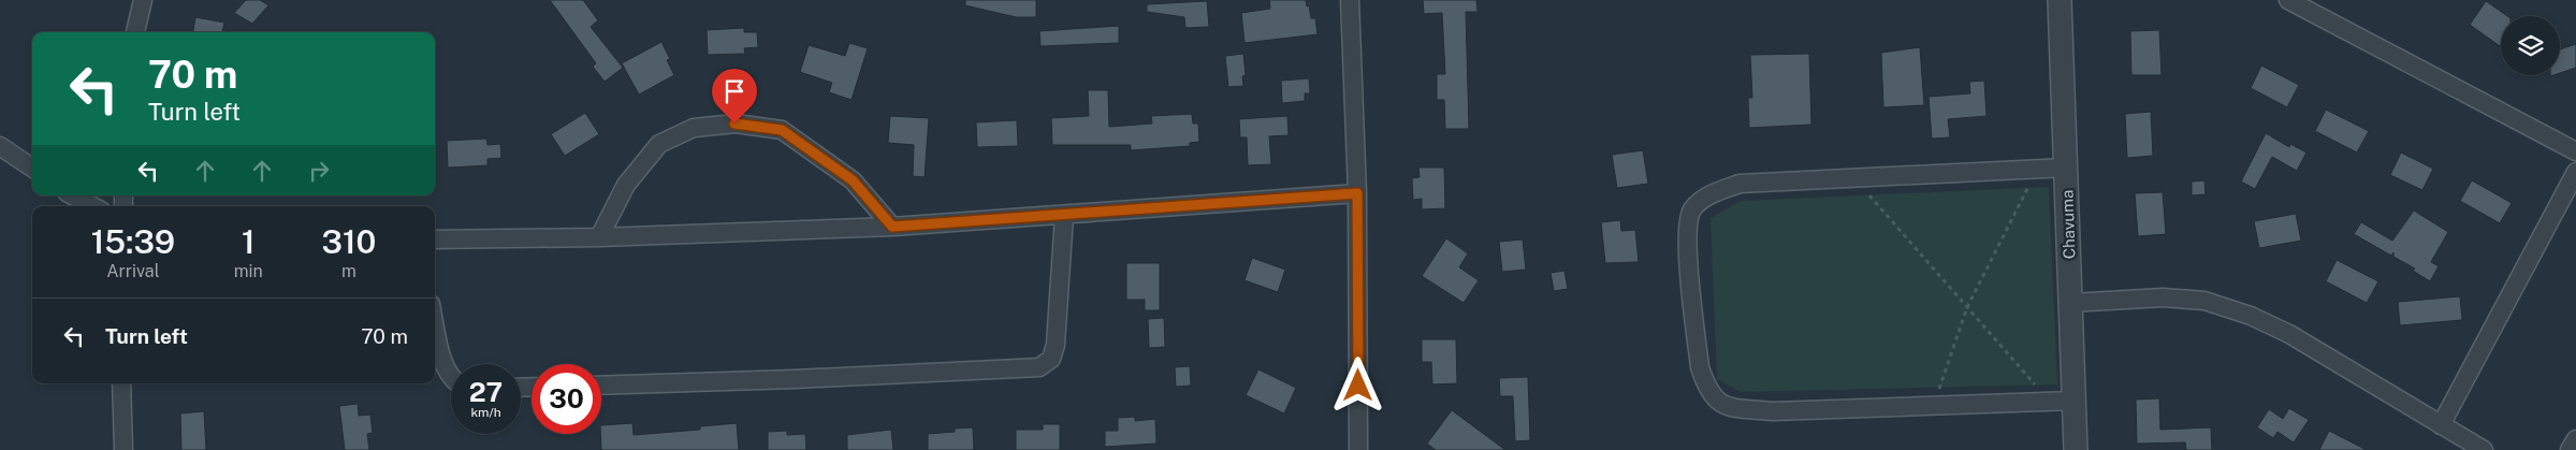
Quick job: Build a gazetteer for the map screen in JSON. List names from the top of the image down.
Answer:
{
  "streets": {
    "street": ["Chavuma"]
  },
  "page": {
    "turn": ["70 m", "Turn left"],
    "eta": [
      "15:39",
      "Arrival",
      "1",
      "min",
      "310",
      "m"
    ],
    "list": [
      {
        "name": "Turn left",
        "value": "70 m"
      }
    ],
    "speed": "27 km/h",
    "limit": "30"
  }
}
